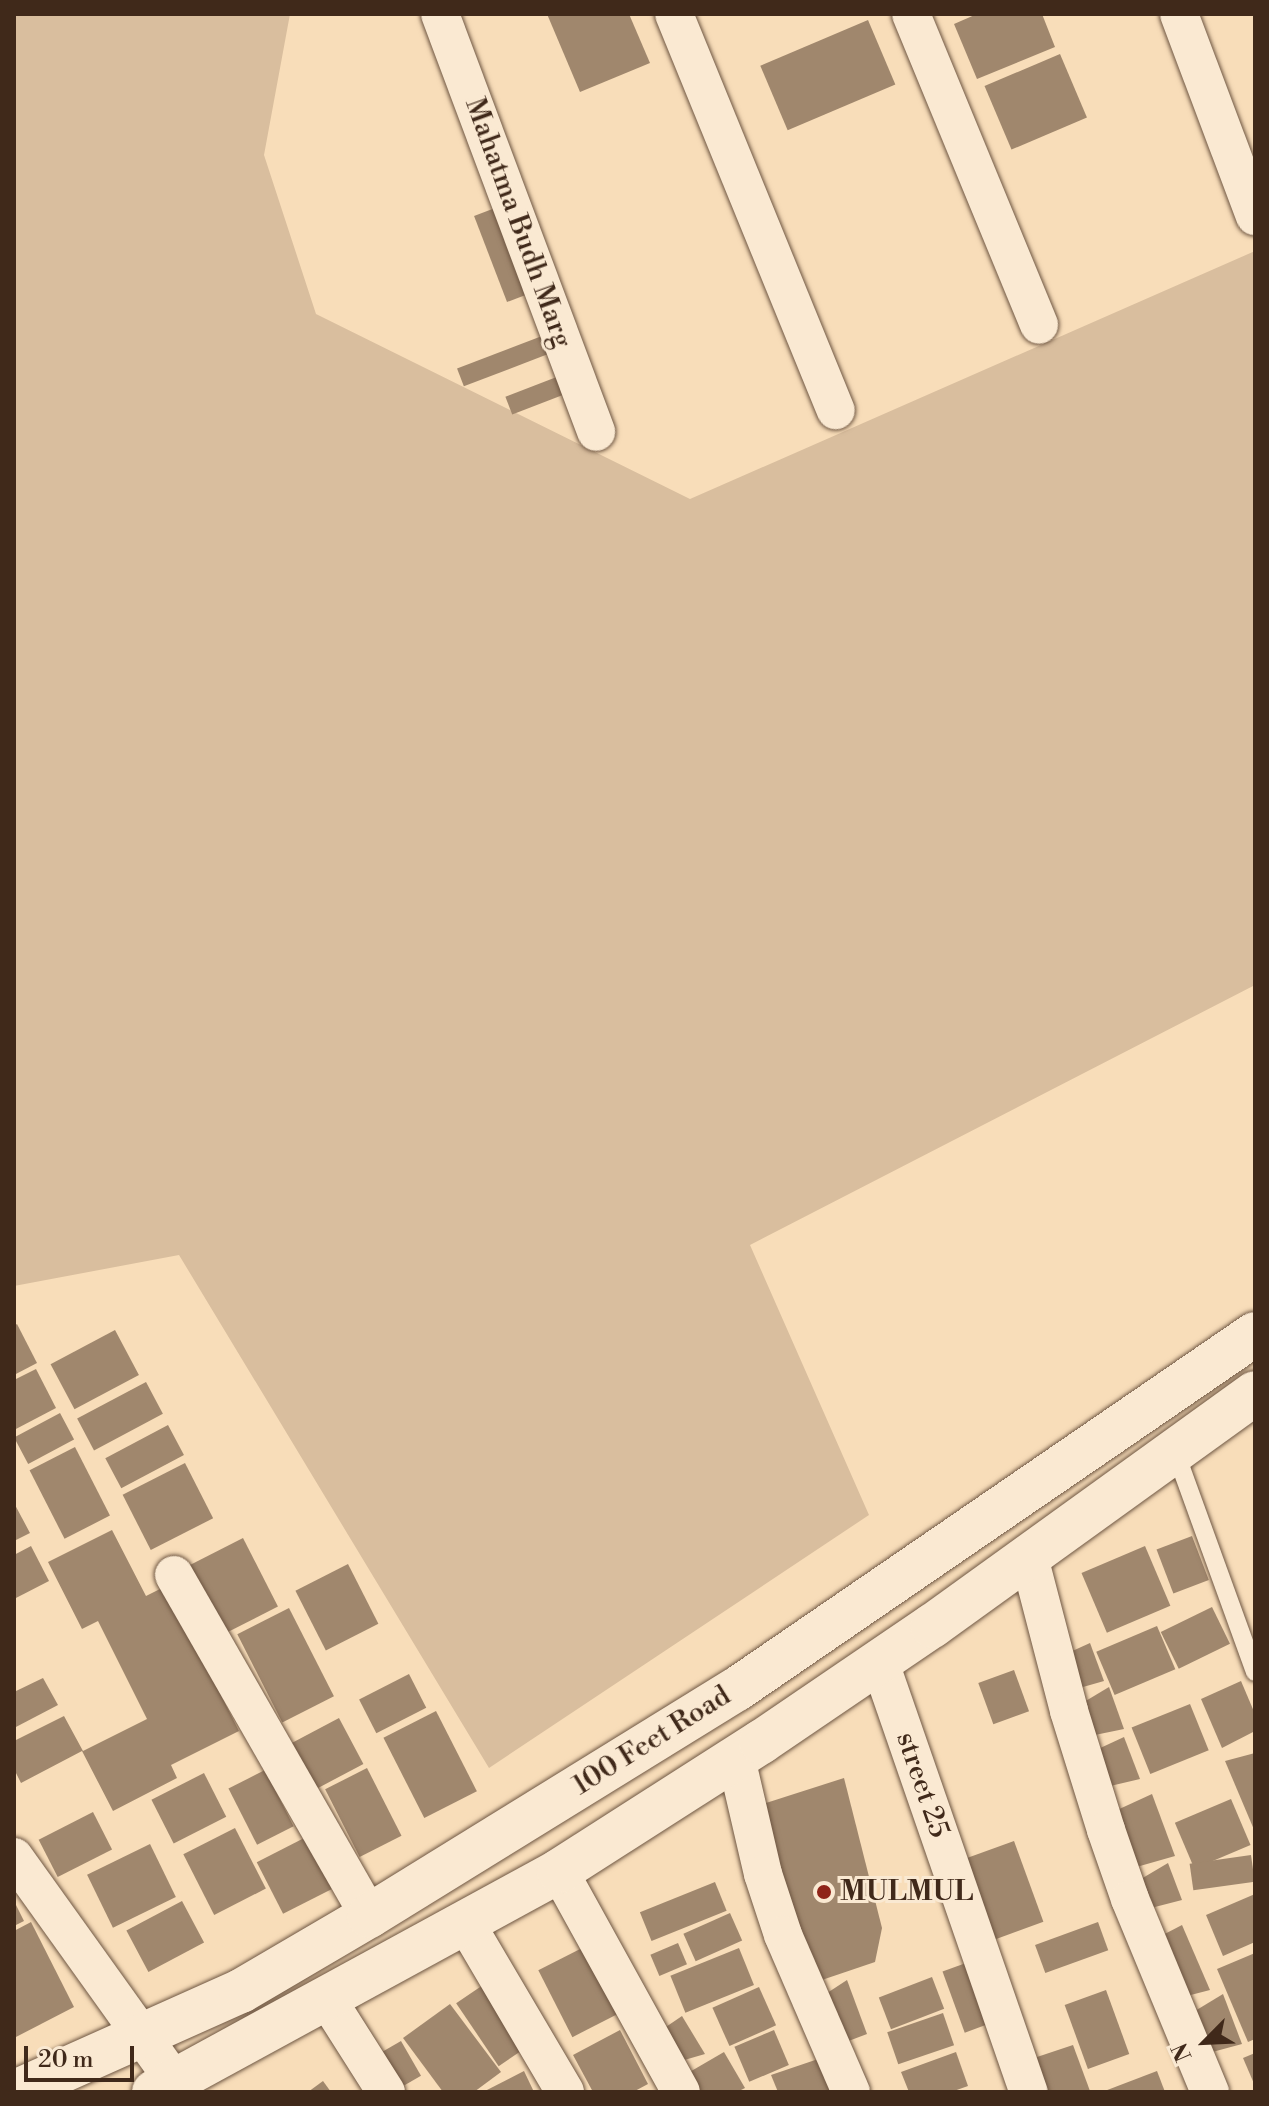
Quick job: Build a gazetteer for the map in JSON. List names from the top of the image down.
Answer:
{
  "streets": {
    "street": ["Mahatma Budh Marg", "100 Feet Road", "street 25"]
  },
  "crossings": [
    ["100 Feet Road", "street 25"]
  ],
  "places": ["MULMUL"],
  "scale_bar": "20 m",
  "north": "bottom left"
}
